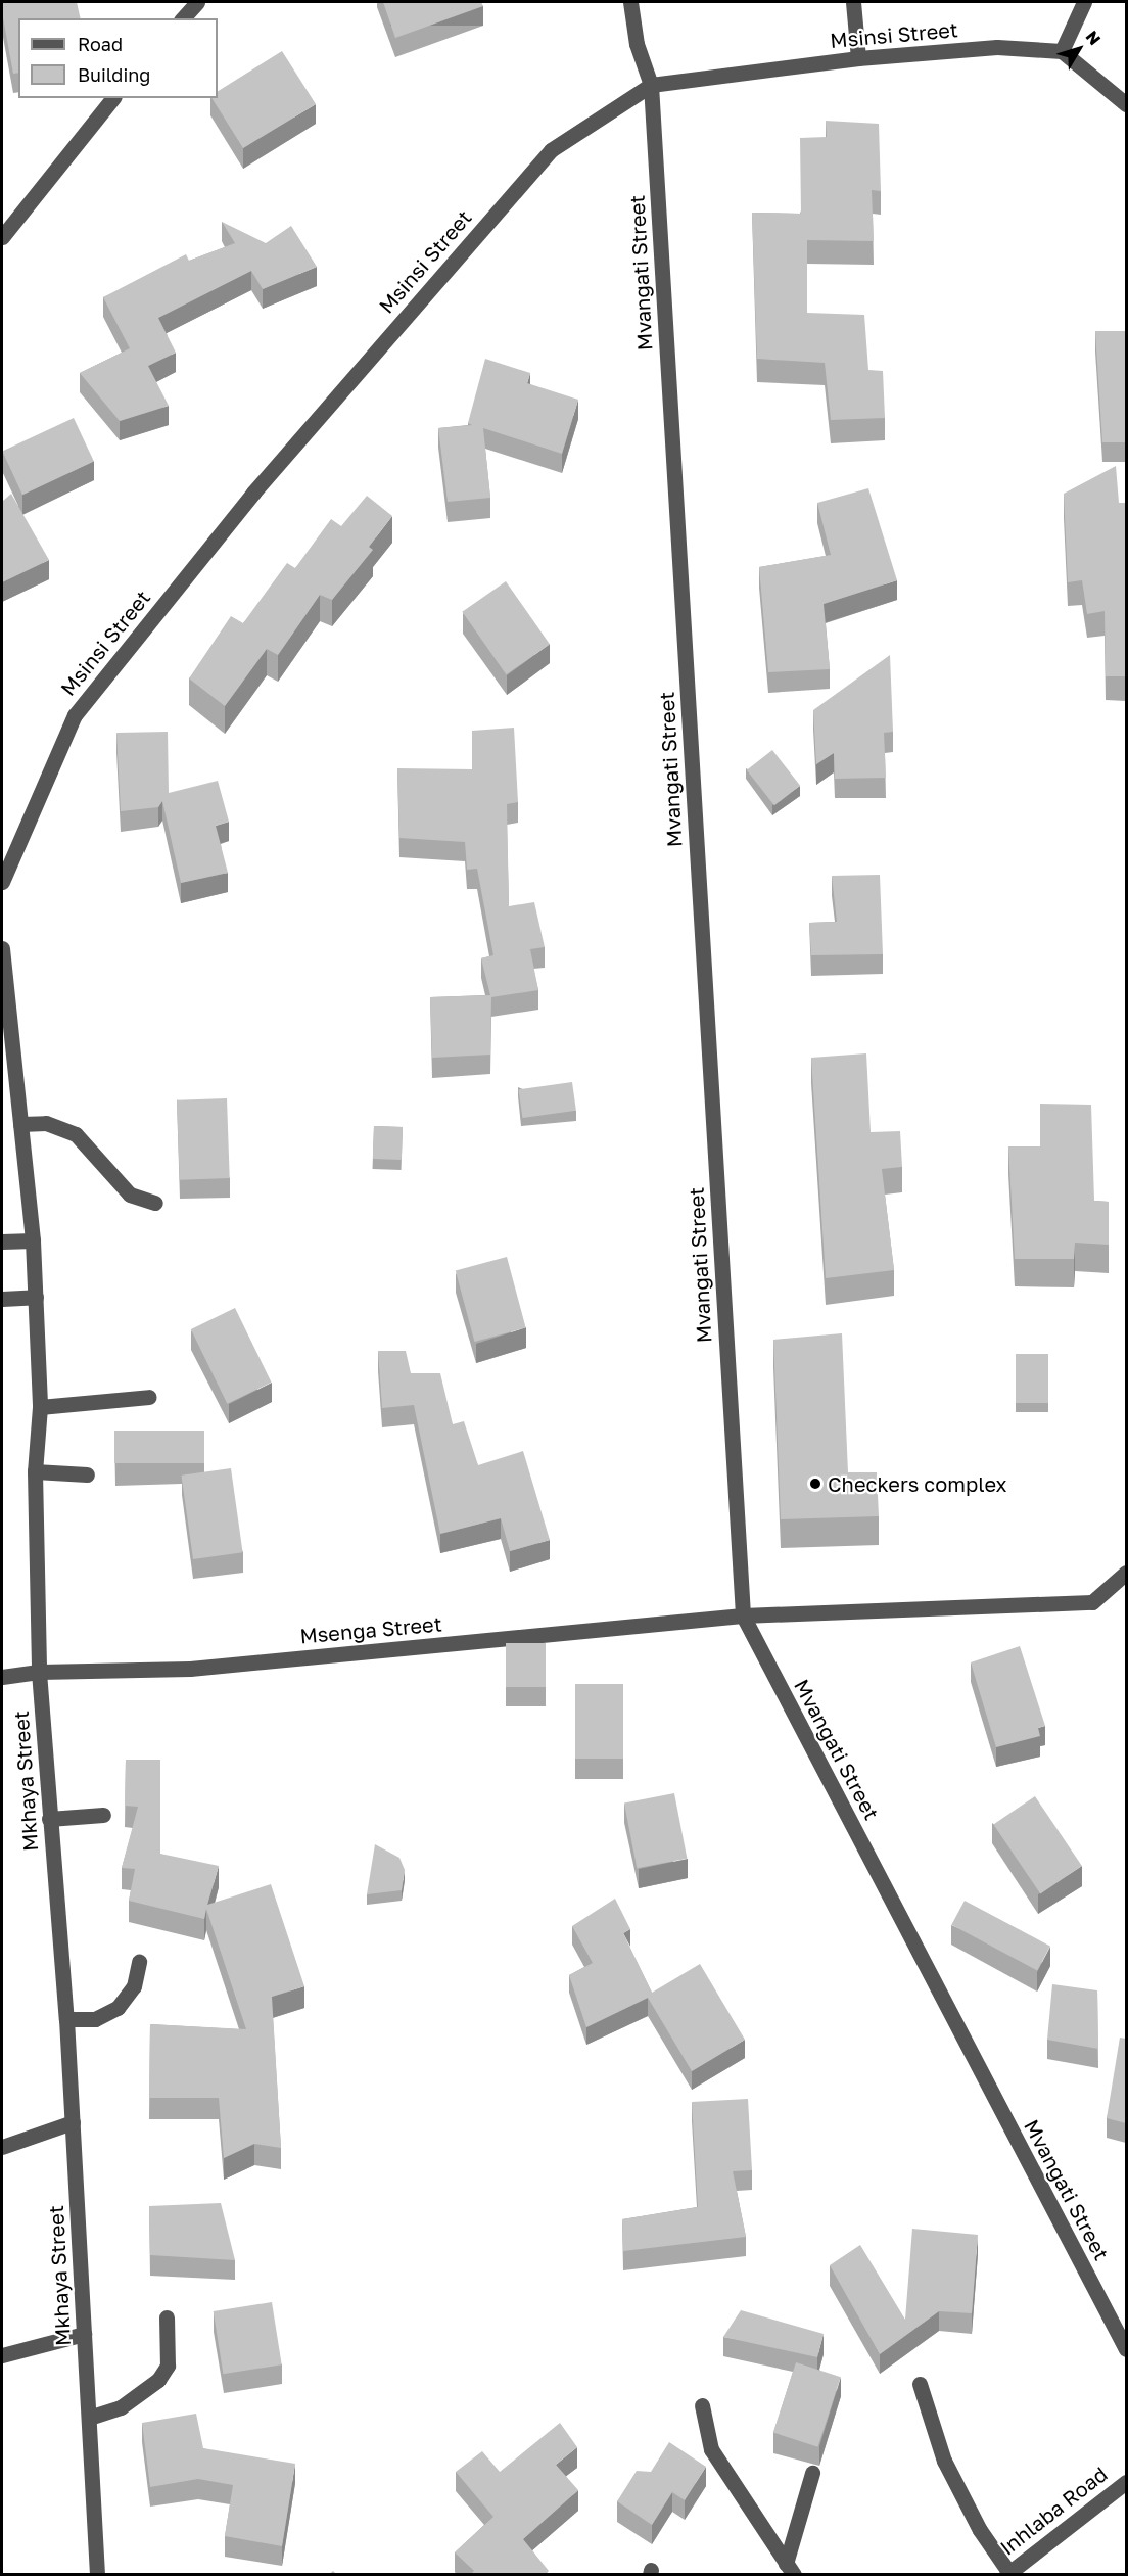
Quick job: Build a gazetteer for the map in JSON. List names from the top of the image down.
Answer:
{
  "streets": {
    "street": [
      "Msinsi Street",
      "Mvangati Street",
      "Msenga Street",
      "Mkhaya Street",
      "Inhlaba Road"
    ]
  },
  "crossings": [
    ["Msinsi Street", "Mvangati Street"],
    ["Mvangati Street", "Msenga Street"],
    ["Msenga Street", "Mkhaya Street"]
  ],
  "places": ["Checkers complex"],
  "legend": ["Road", "Building"],
  "north": "top right"
}
